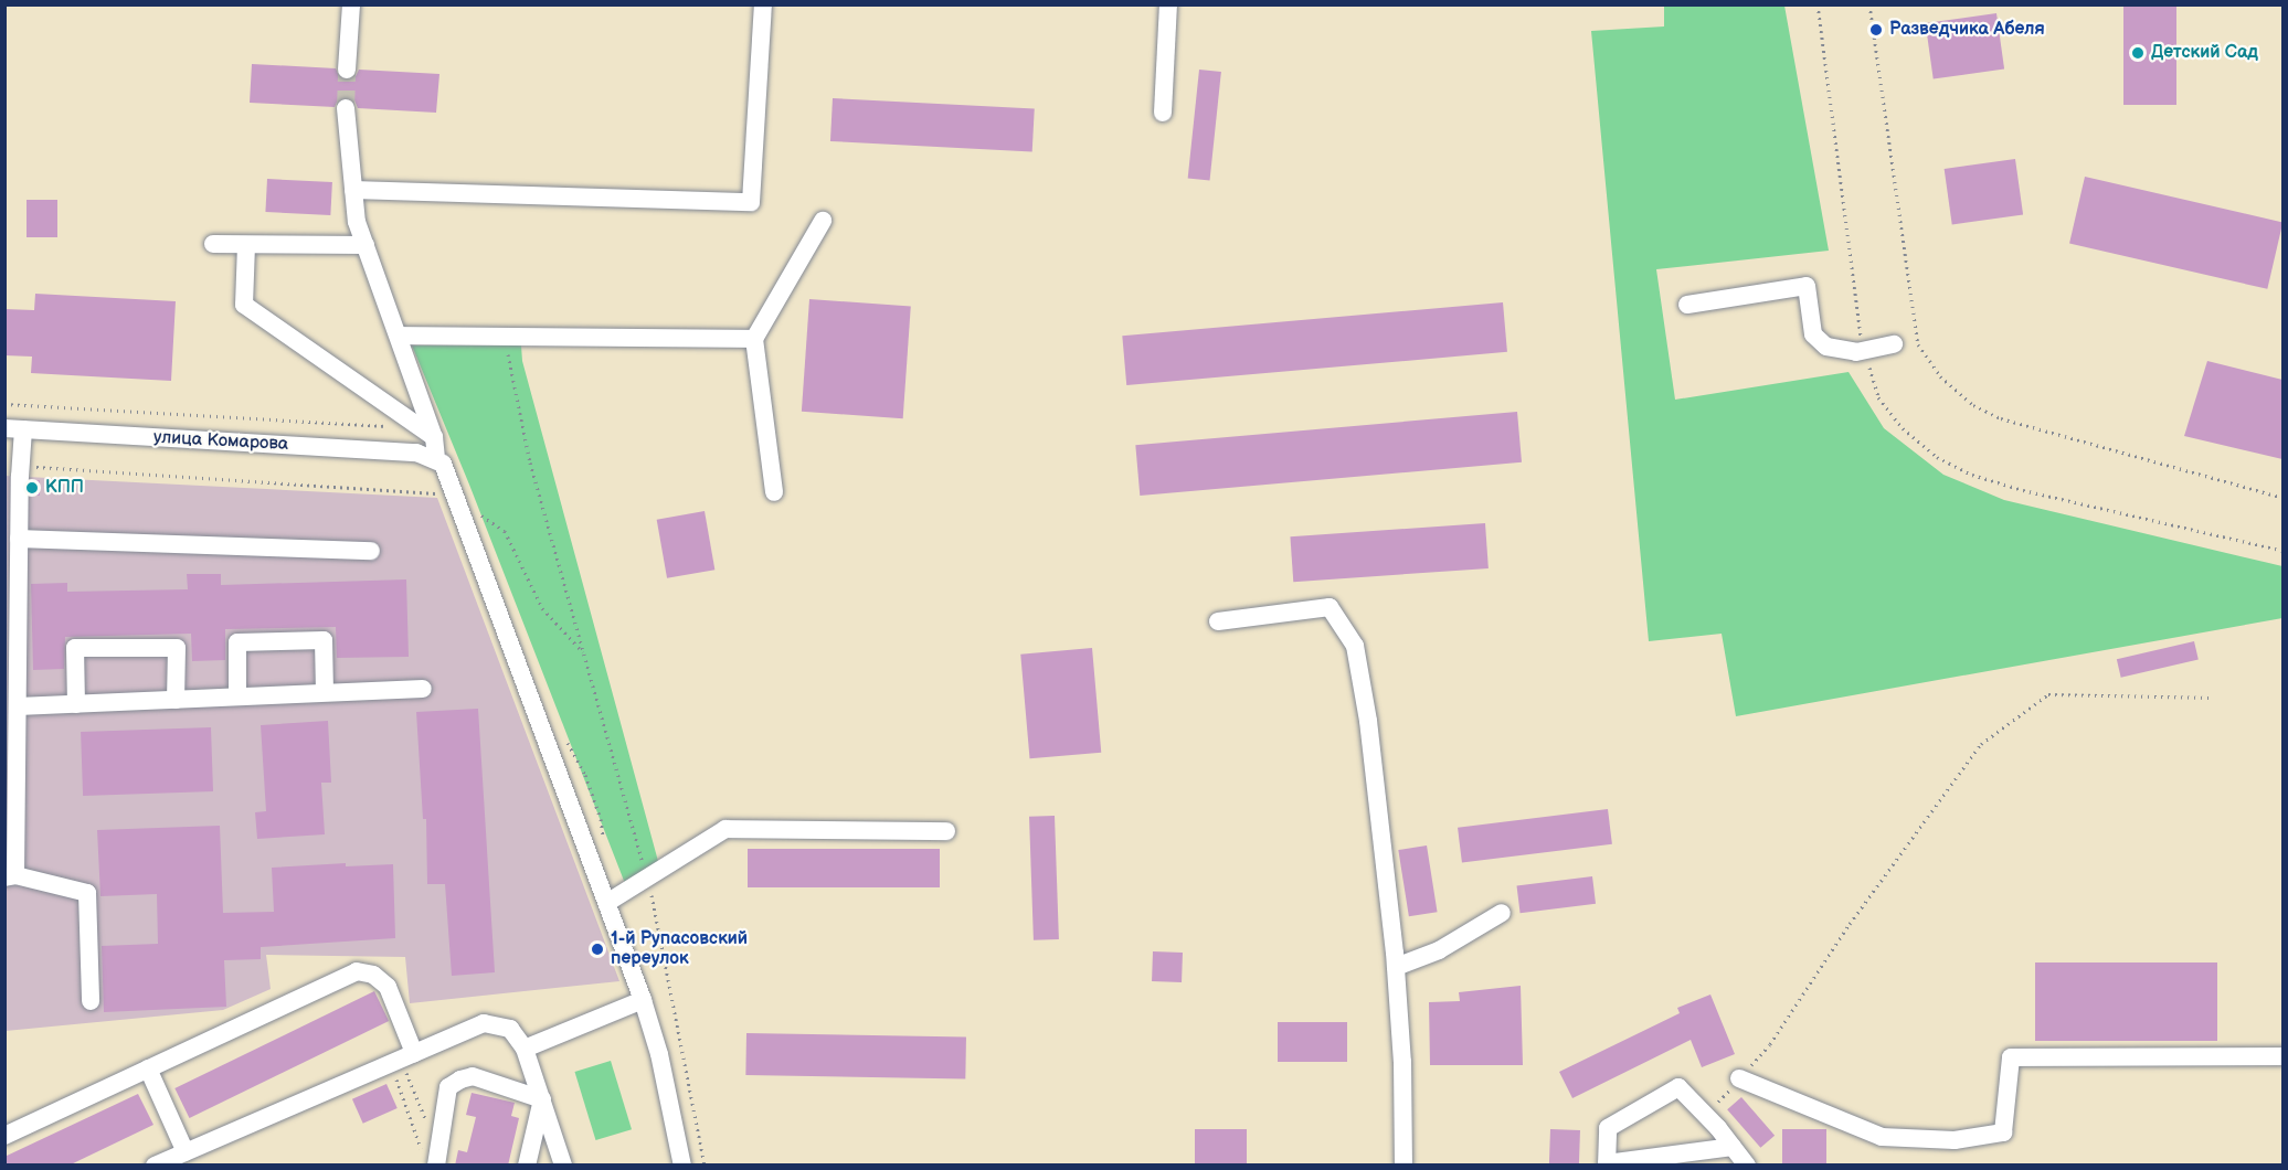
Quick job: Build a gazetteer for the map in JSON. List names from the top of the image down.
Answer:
{
  "streets": {
    "street": ["улица Комарова"]
  },
  "places": [
    "Разведчика Абеля",
    "Детский Сад",
    "КПП",
    "1-й Рупасовский переулок"
  ]
}
